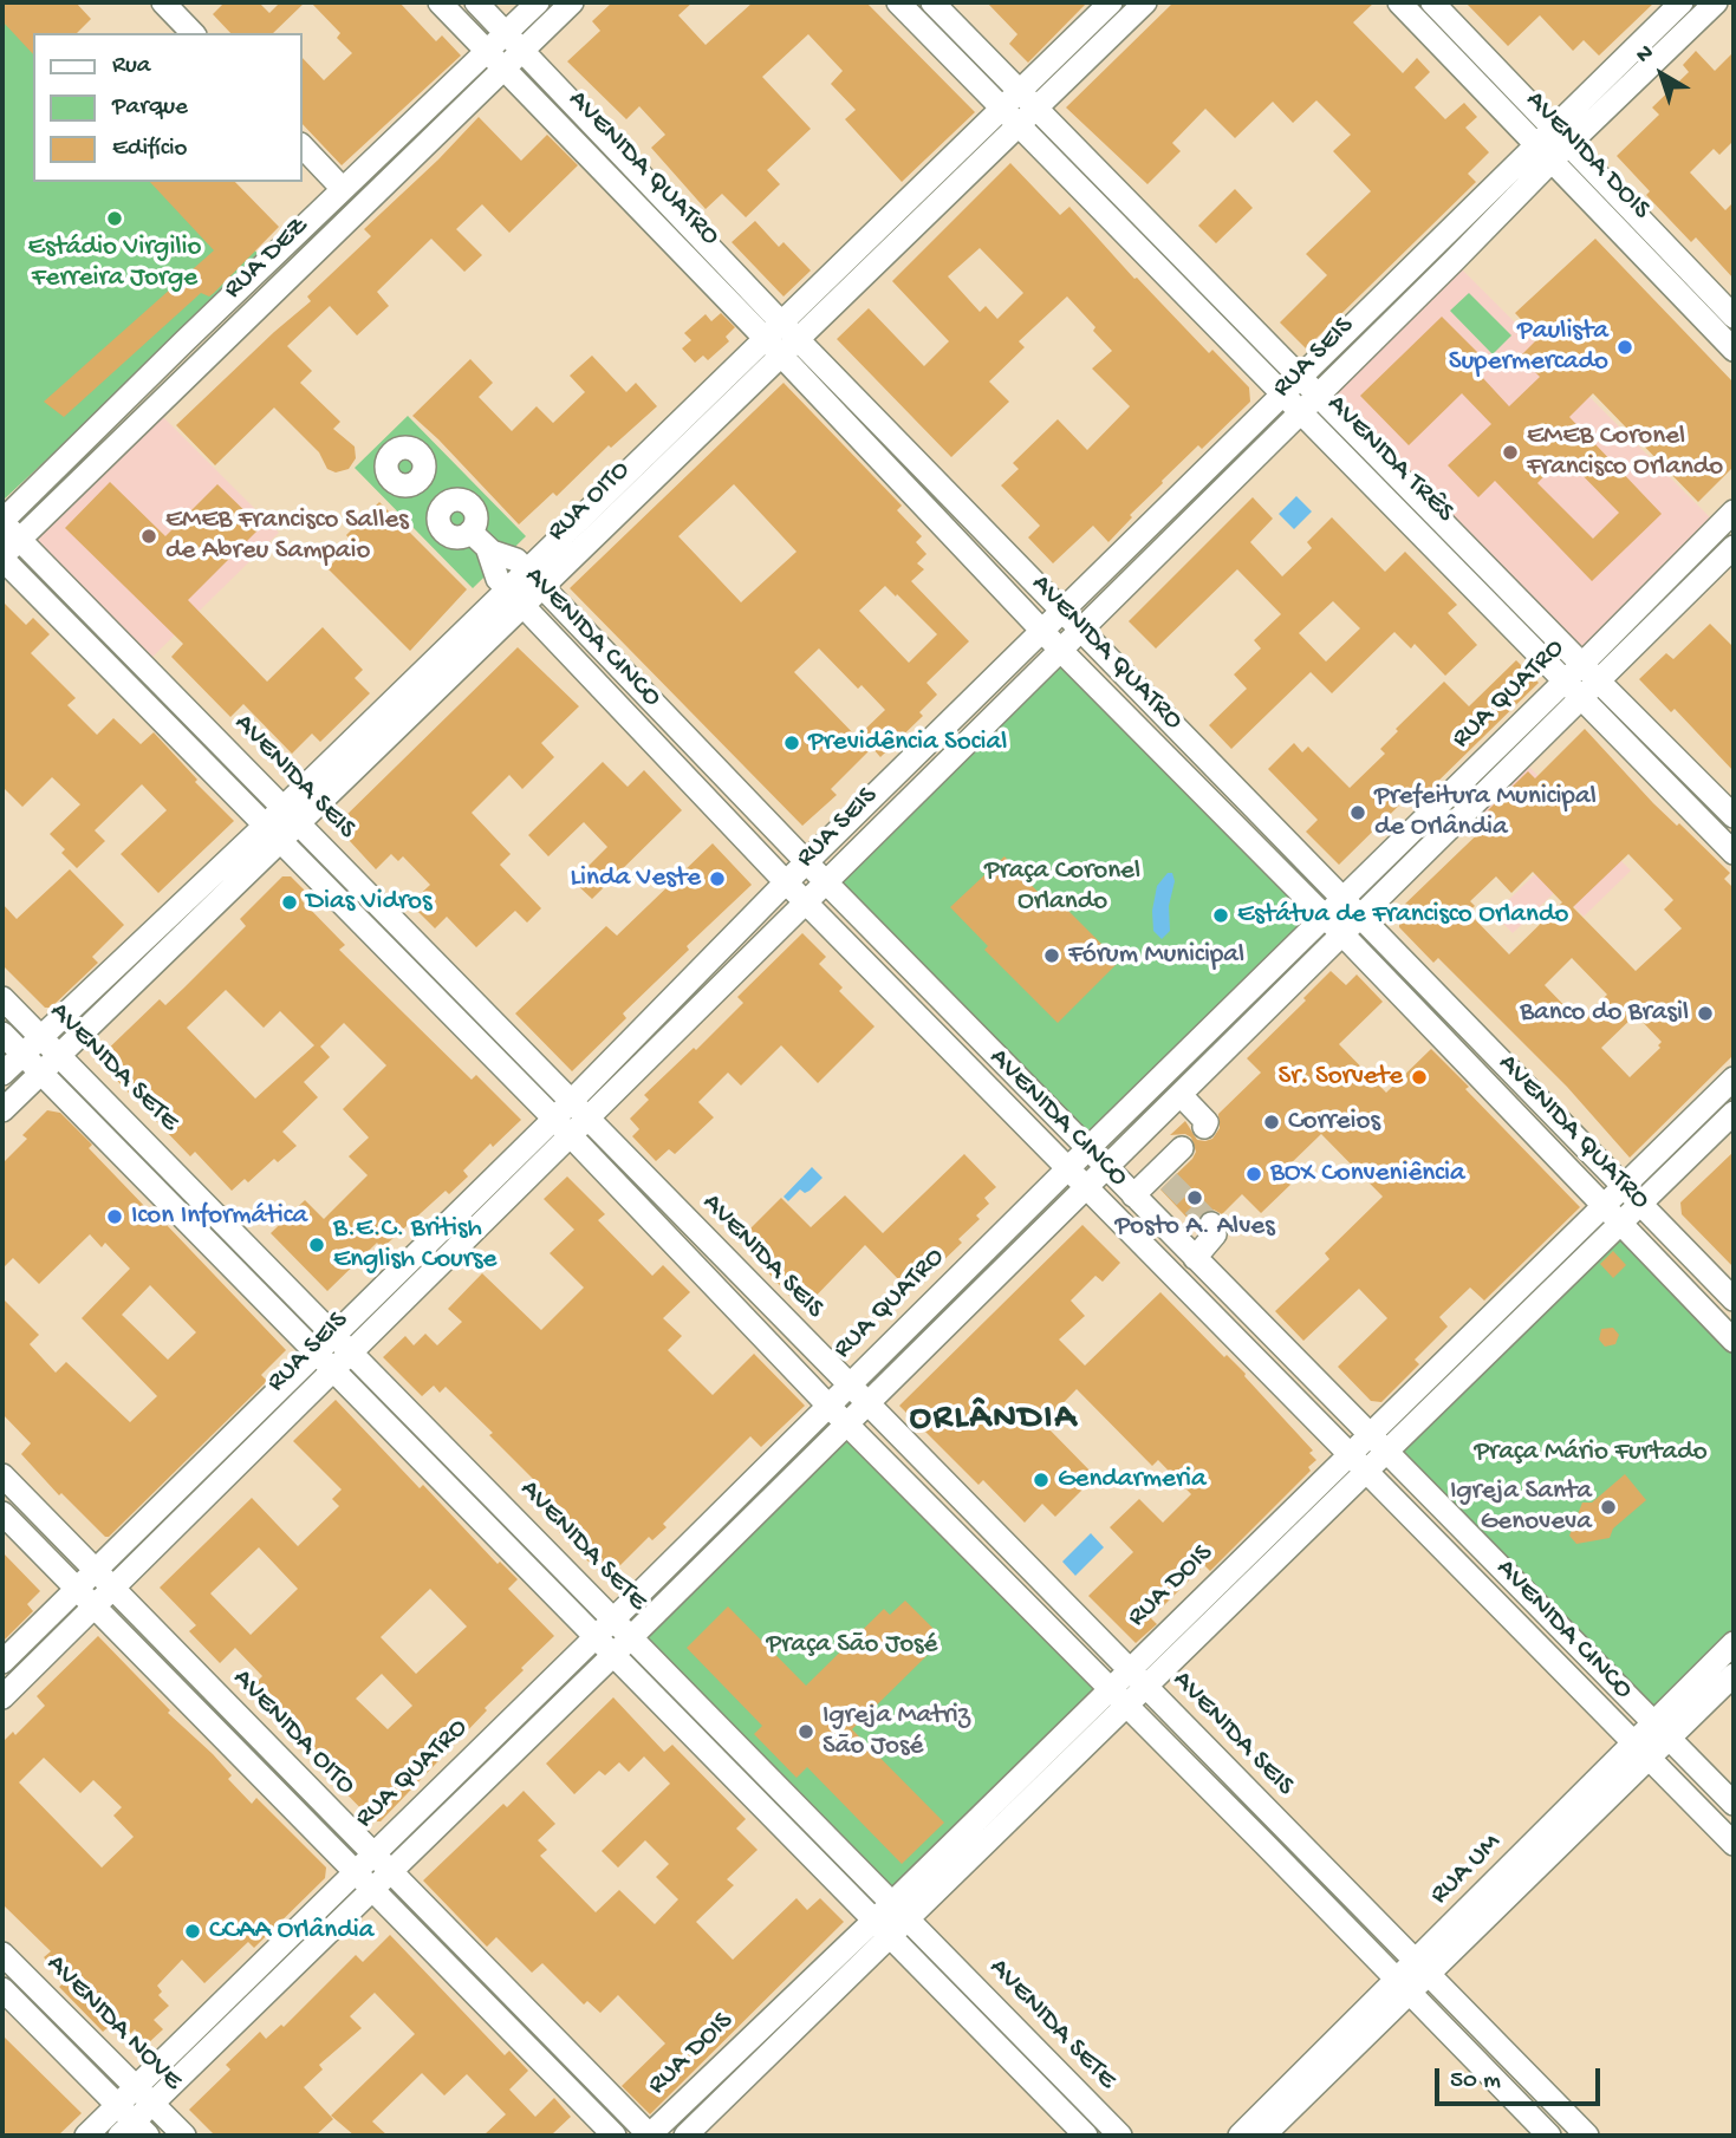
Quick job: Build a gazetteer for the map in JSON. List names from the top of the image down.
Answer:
{
  "streets": {
    "street": [
      "AVENIDA DOIS",
      "AVENIDA QUATRO",
      "RUA DEZ",
      "RUA SEIS",
      "AVENIDA TRÊS",
      "RUA OITO",
      "AVENIDA CINCO",
      "RUA QUATRO",
      "AVENIDA SEIS",
      "AVENIDA SETE",
      "RUA DOIS",
      "AVENIDA OITO",
      "RUA UM",
      "AVENIDA NOVE"
    ]
  },
  "crossings": [
    ["AVENIDA DOIS", "RUA SEIS"],
    ["AVENIDA QUATRO", "RUA DEZ"],
    ["AVENIDA QUATRO", "RUA SEIS"],
    ["AVENIDA QUATRO", "RUA OITO"],
    ["AVENIDA QUATRO", "RUA QUATRO"],
    ["AVENIDA QUATRO", "RUA DOIS"],
    ["RUA DEZ", "AVENIDA SEIS"],
    ["RUA SEIS", "AVENIDA TRÊS"],
    ["RUA SEIS", "AVENIDA CINCO"],
    ["RUA SEIS", "AVENIDA SEIS"],
    ["RUA SEIS", "AVENIDA SETE"],
    ["RUA SEIS", "AVENIDA OITO"],
    ["AVENIDA TRÊS", "RUA OITO"],
    ["AVENIDA TRÊS", "RUA QUATRO"],
    ["RUA OITO", "AVENIDA CINCO"],
    ["RUA OITO", "AVENIDA SEIS"],
    ["RUA OITO", "AVENIDA SETE"],
    ["AVENIDA CINCO", "RUA QUATRO"],
    ["AVENIDA CINCO", "RUA DOIS"],
    ["AVENIDA CINCO", "RUA UM"],
    ["RUA QUATRO", "AVENIDA SEIS"],
    ["RUA QUATRO", "AVENIDA SETE"],
    ["RUA QUATRO", "AVENIDA OITO"],
    ["RUA QUATRO", "AVENIDA NOVE"],
    ["AVENIDA SEIS", "RUA DOIS"],
    ["AVENIDA SEIS", "RUA UM"],
    ["AVENIDA SETE", "RUA DOIS"],
    ["RUA DOIS", "AVENIDA OITO"]
  ],
  "districts": ["ORLÂNDIA"],
  "parks": ["Praça Coronel Orlando", "Praça Mário Furtado", "Praça São José"],
  "places": [
    "Estádio Virgilio Ferreira Jorge",
    "Paulista Supermercado",
    "EMEB Coronel Francisco Orlando",
    "EMEB Francisco Salles de Abreu Sampaio",
    "Previdência Social",
    "Prefeitura Municipal de Orlândia",
    "Linda Veste",
    "Dias Vidros",
    "Estátua de Francisco Orlando",
    "Fórum Municipal",
    "Banco do Brasil",
    "Sr. Sorvete",
    "Correios",
    "BOX Conveniência",
    "Posto A. Alves",
    "Icon Informática",
    "B.E.C. British English Course",
    "Gendarmeria",
    "Igreja Santa Genoveva",
    "Igreja Matriz São José",
    "CCAA Orlândia"
  ],
  "legend": ["Rua", "Parque", "Edifício"],
  "scale_bar": "50 m",
  "north": "top left"
}
